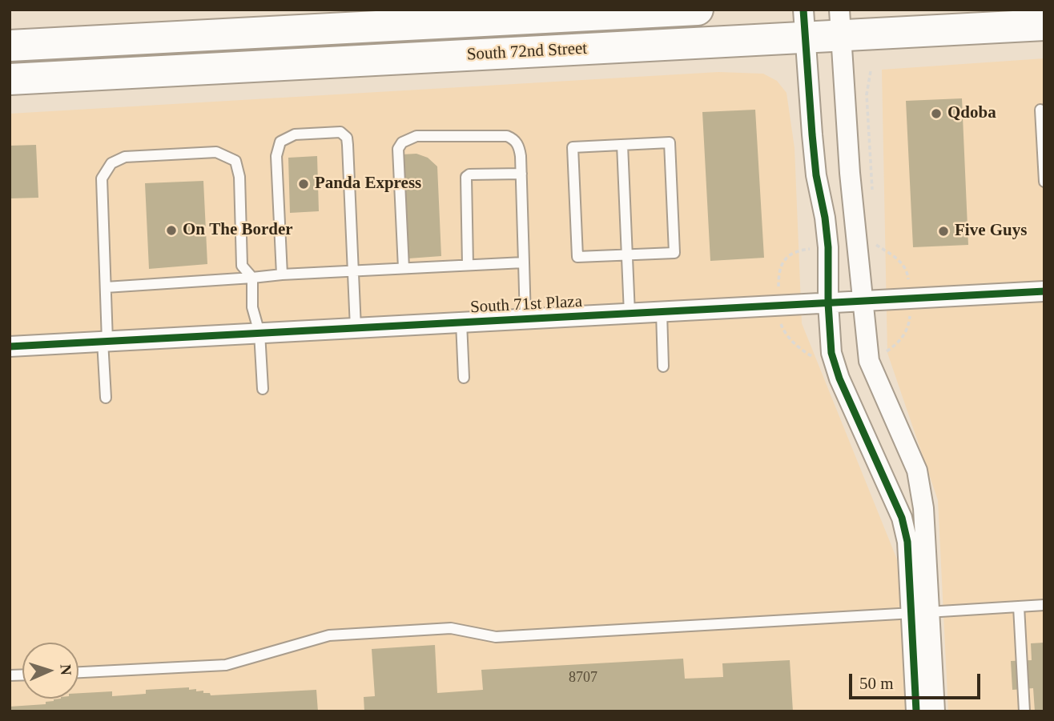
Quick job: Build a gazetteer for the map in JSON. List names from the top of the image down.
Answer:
{
  "streets": {
    "main road": ["South 72nd Street"],
    "street": ["South 71st Plaza"]
  },
  "places": [
    "Qdoba",
    "Panda Express",
    "On The Border",
    "Five Guys"
  ],
  "house_numbers": ["8707"],
  "scale_bar": "50 m",
  "north": "right"
}
